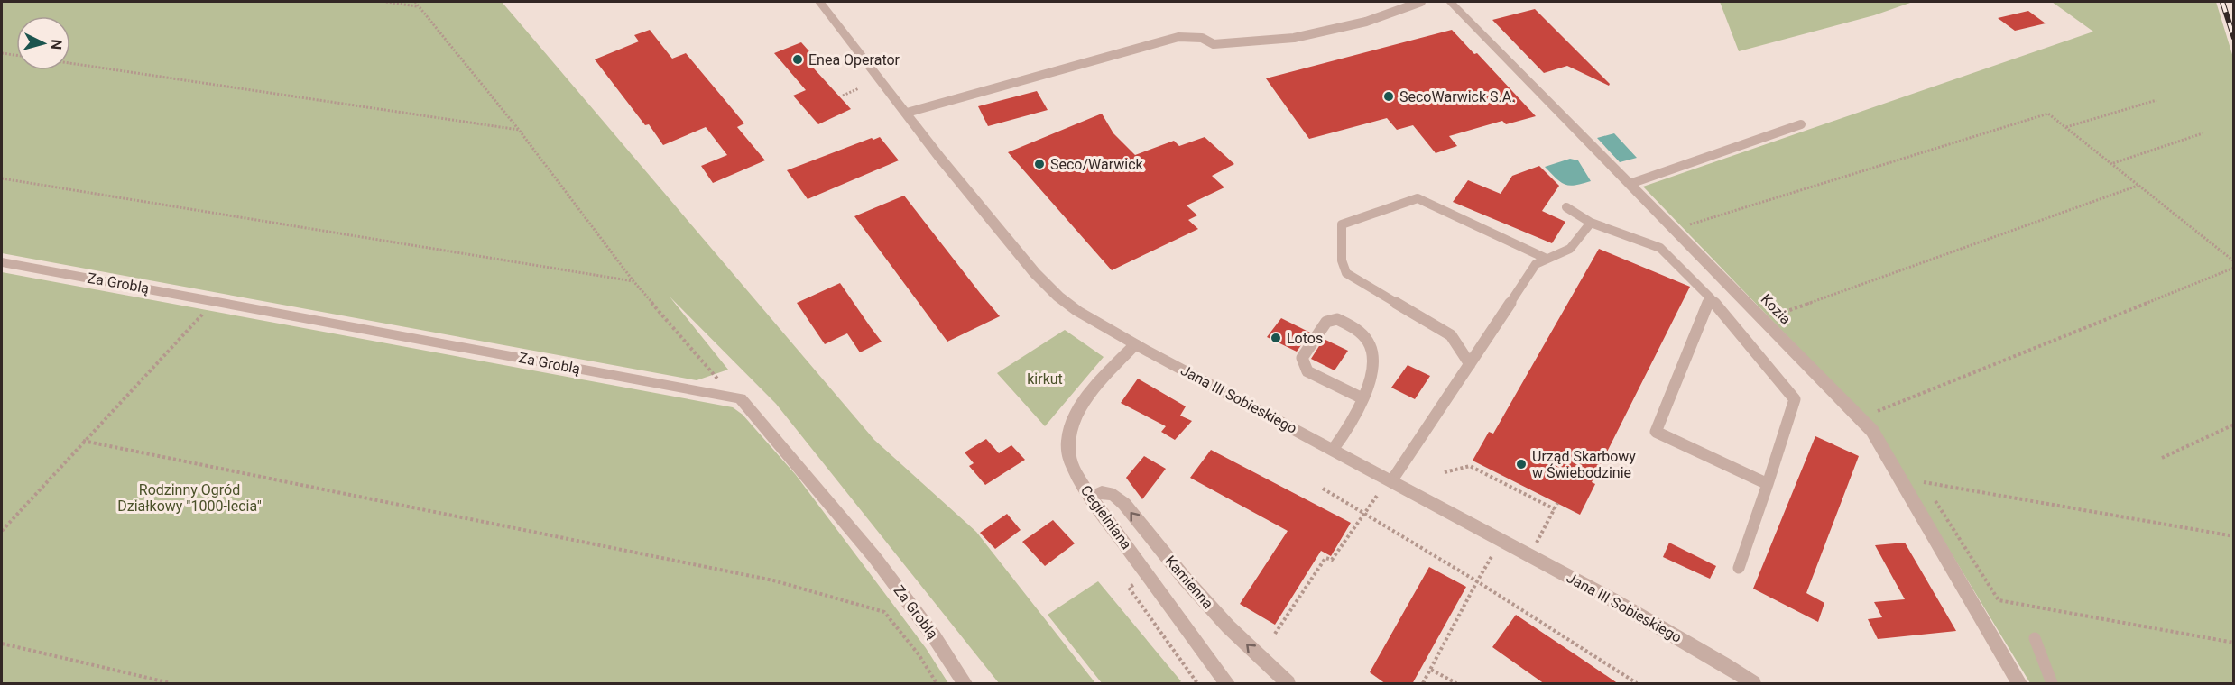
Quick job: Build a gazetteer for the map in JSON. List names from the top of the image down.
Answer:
{
  "streets": {
    "street": [
      "Za Groblą",
      "Kozia",
      "Jana III Sobieskiego",
      "Cegielniana",
      "Kamienna"
    ]
  },
  "crossings": [
    ["Jana III Sobieskiego", "Cegielniana"],
    ["Cegielniana", "Kamienna"]
  ],
  "one_way": ["Kamienna"],
  "parks": ["kirkut", "Rodzinny Ogród Działkowy \"1000-lecia\""],
  "places": [
    "Enea Operator",
    "SecoWarwick S.A.",
    "Seco/Warwick",
    "Lotos",
    "Urząd Skarbowy w Świebodzinie"
  ],
  "north": "right"
}
